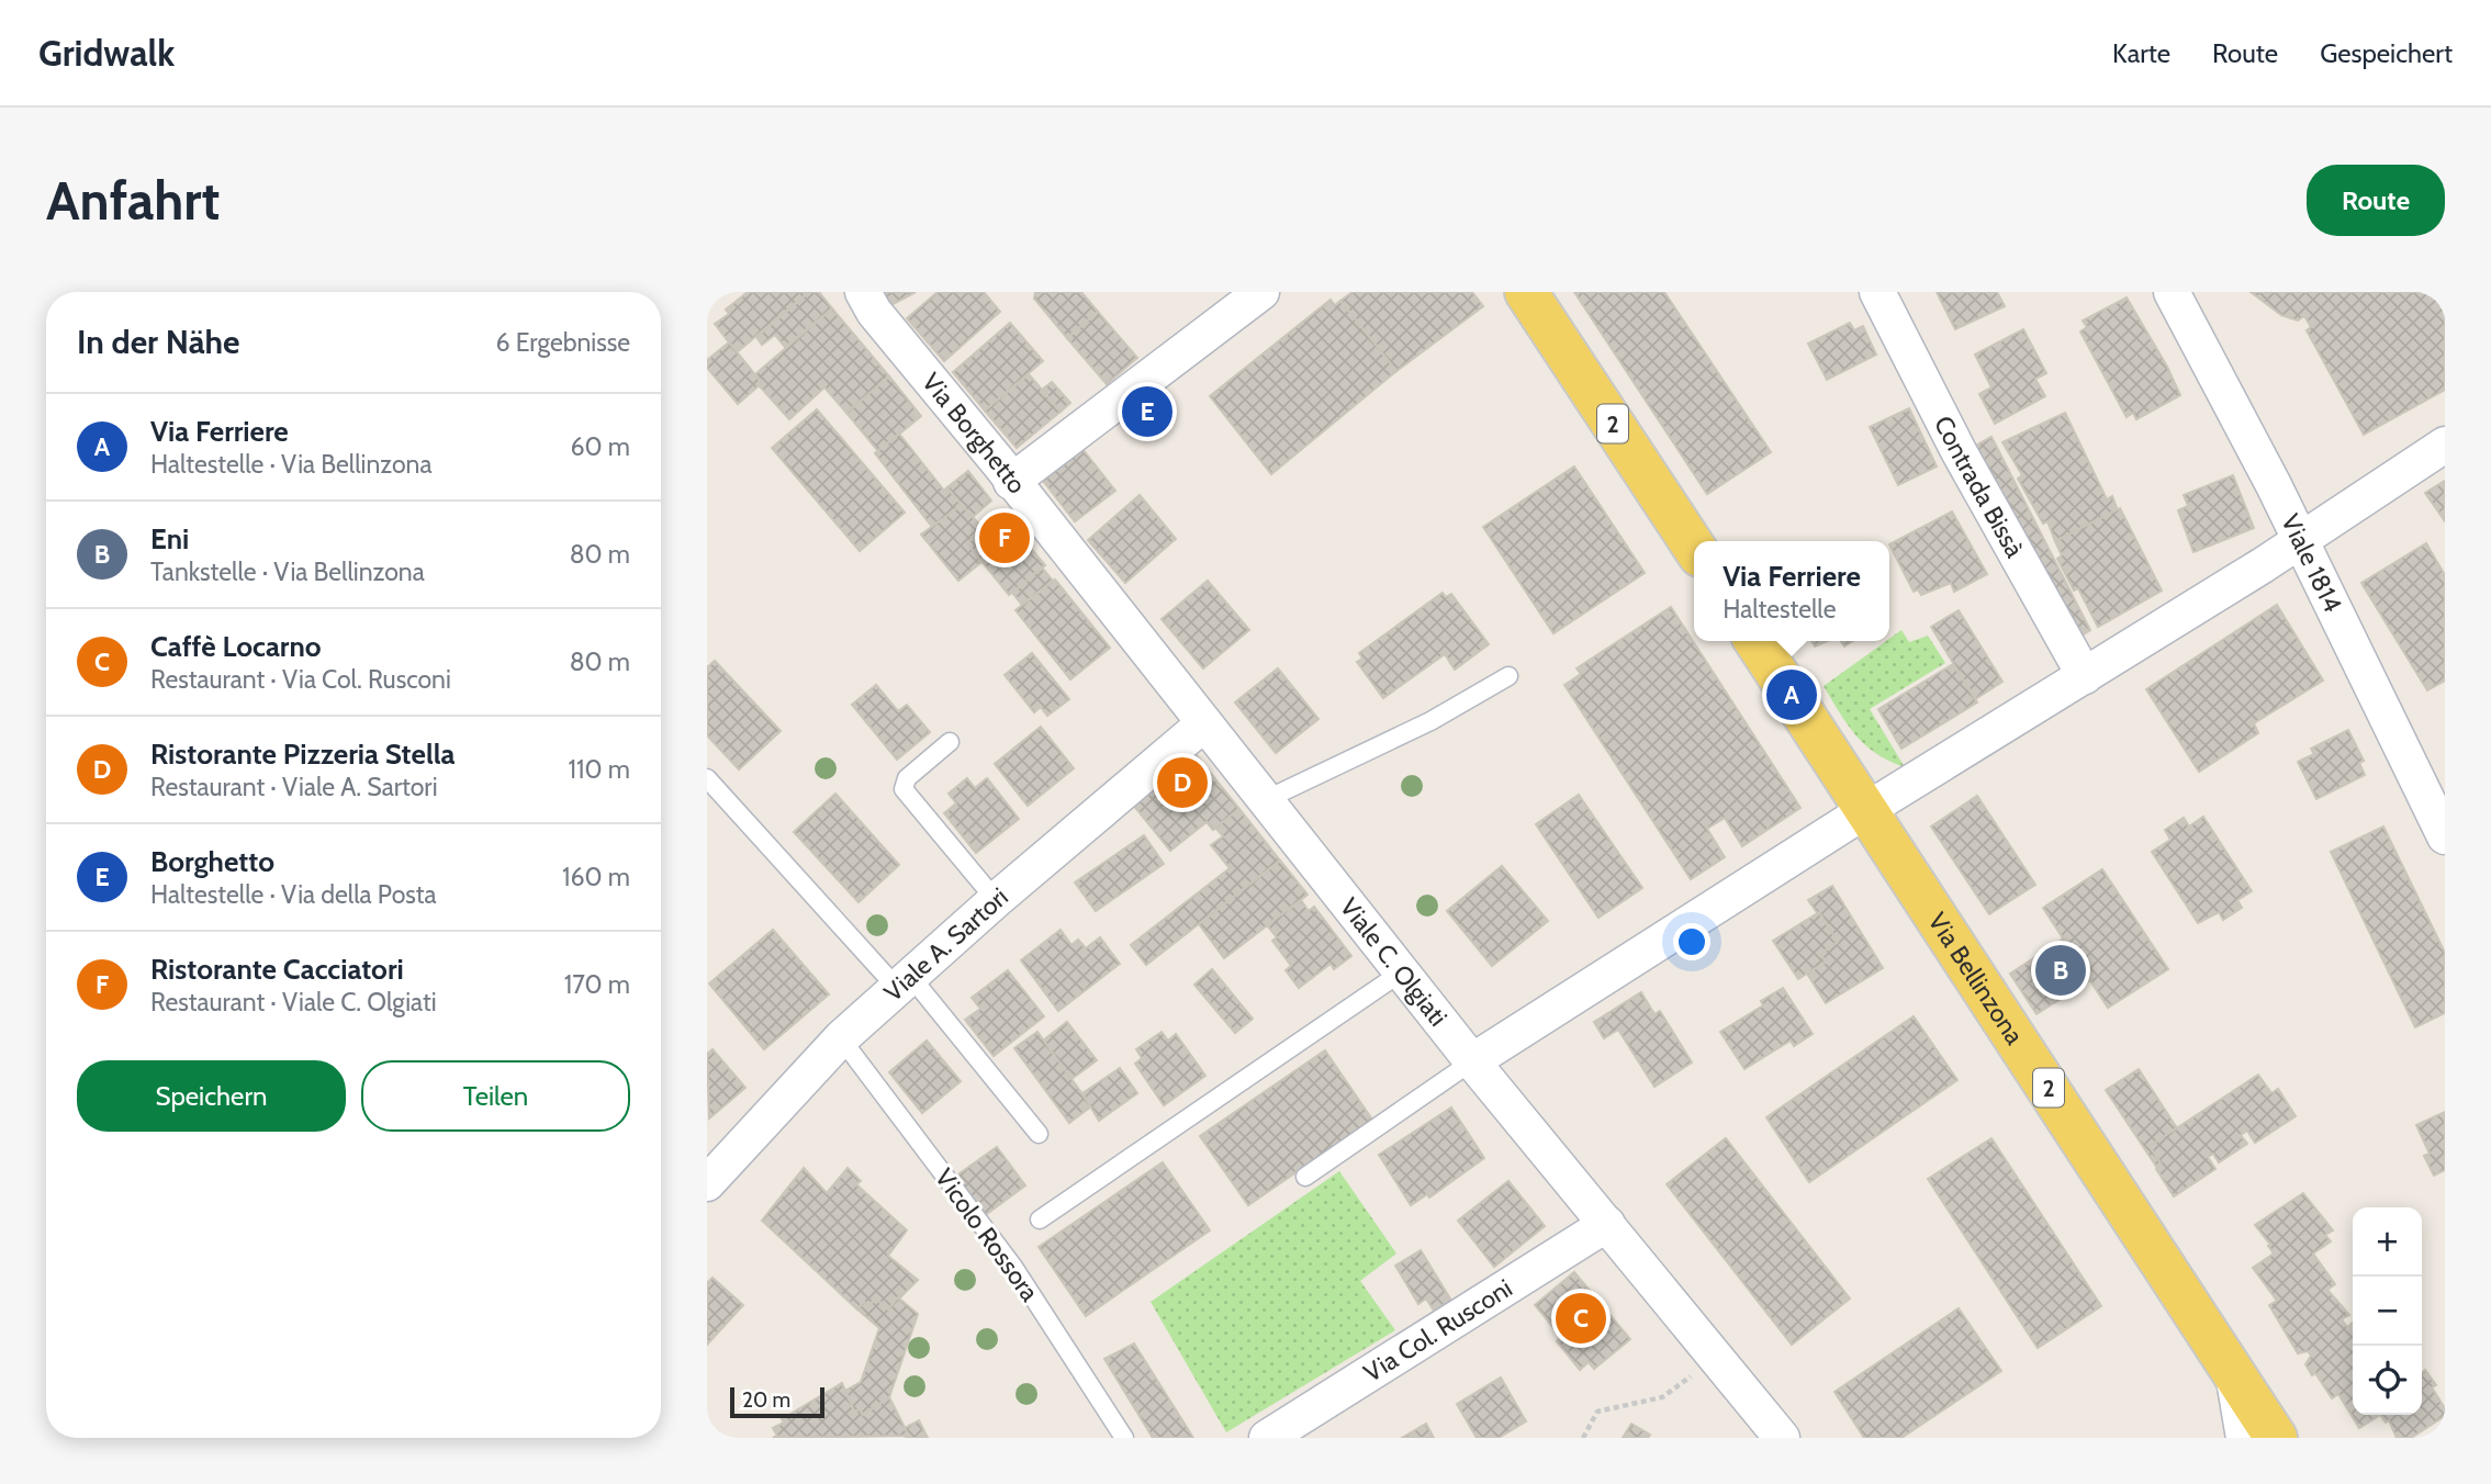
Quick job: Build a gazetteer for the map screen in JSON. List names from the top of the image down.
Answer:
{
  "streets": {
    "main road": ["2", "Via Bellinzona"],
    "street": [
      "Via Borghetto",
      "Contrada Bissà",
      "Viale 1814",
      "Viale A. Sartori",
      "Viale C. Olgiati",
      "Via Col. Rusconi"
    ],
    "lane": ["Vicolo Rossora"]
  },
  "crossings": [
    ["Via Borghetto", "Viale C. Olgiati"],
    ["Viale A. Sartori", "Viale C. Olgiati"],
    ["Viale A. Sartori", "Vicolo Rossora"],
    ["Viale C. Olgiati", "Via Col. Rusconi"]
  ],
  "scale_bar": "20 m",
  "page": {
    "header": "Gridwalk",
    "nav": ["Karte", "Route", "Gespeichert"],
    "buttons": [
      "Route",
      ["Speichern", "Teilen"]
    ],
    "title": "Anfahrt",
    "heading": ["In der Nähe", "6 Ergebnisse"],
    "pins": [
      "E",
      "F",
      "A",
      "D",
      "B",
      "C"
    ],
    "list": [
      {
        "mark": "A",
        "name": "Via Ferriere",
        "note": "Haltestelle · Via Bellinzona",
        "value": "60 m"
      },
      {
        "mark": "B",
        "name": "Eni",
        "note": "Tankstelle · Via Bellinzona",
        "value": "80 m"
      },
      {
        "mark": "C",
        "name": "Caffè Locarno",
        "note": "Restaurant · Via Col. Rusconi",
        "value": "80 m"
      },
      {
        "mark": "D",
        "name": "Ristorante Pizzeria Stella",
        "note": "Restaurant · Viale A. Sartori",
        "value": "110 m"
      },
      {
        "mark": "E",
        "name": "Borghetto",
        "note": "Haltestelle · Via della Posta",
        "value": "160 m"
      },
      {
        "mark": "F",
        "name": "Ristorante Cacciatori",
        "note": "Restaurant · Viale C. Olgiati",
        "value": "170 m"
      }
    ],
    "popup": ["Via Ferriere", "Haltestelle"],
    "map_buttons": ["+", "−"],
    "scale": "20 m"
  }
}
